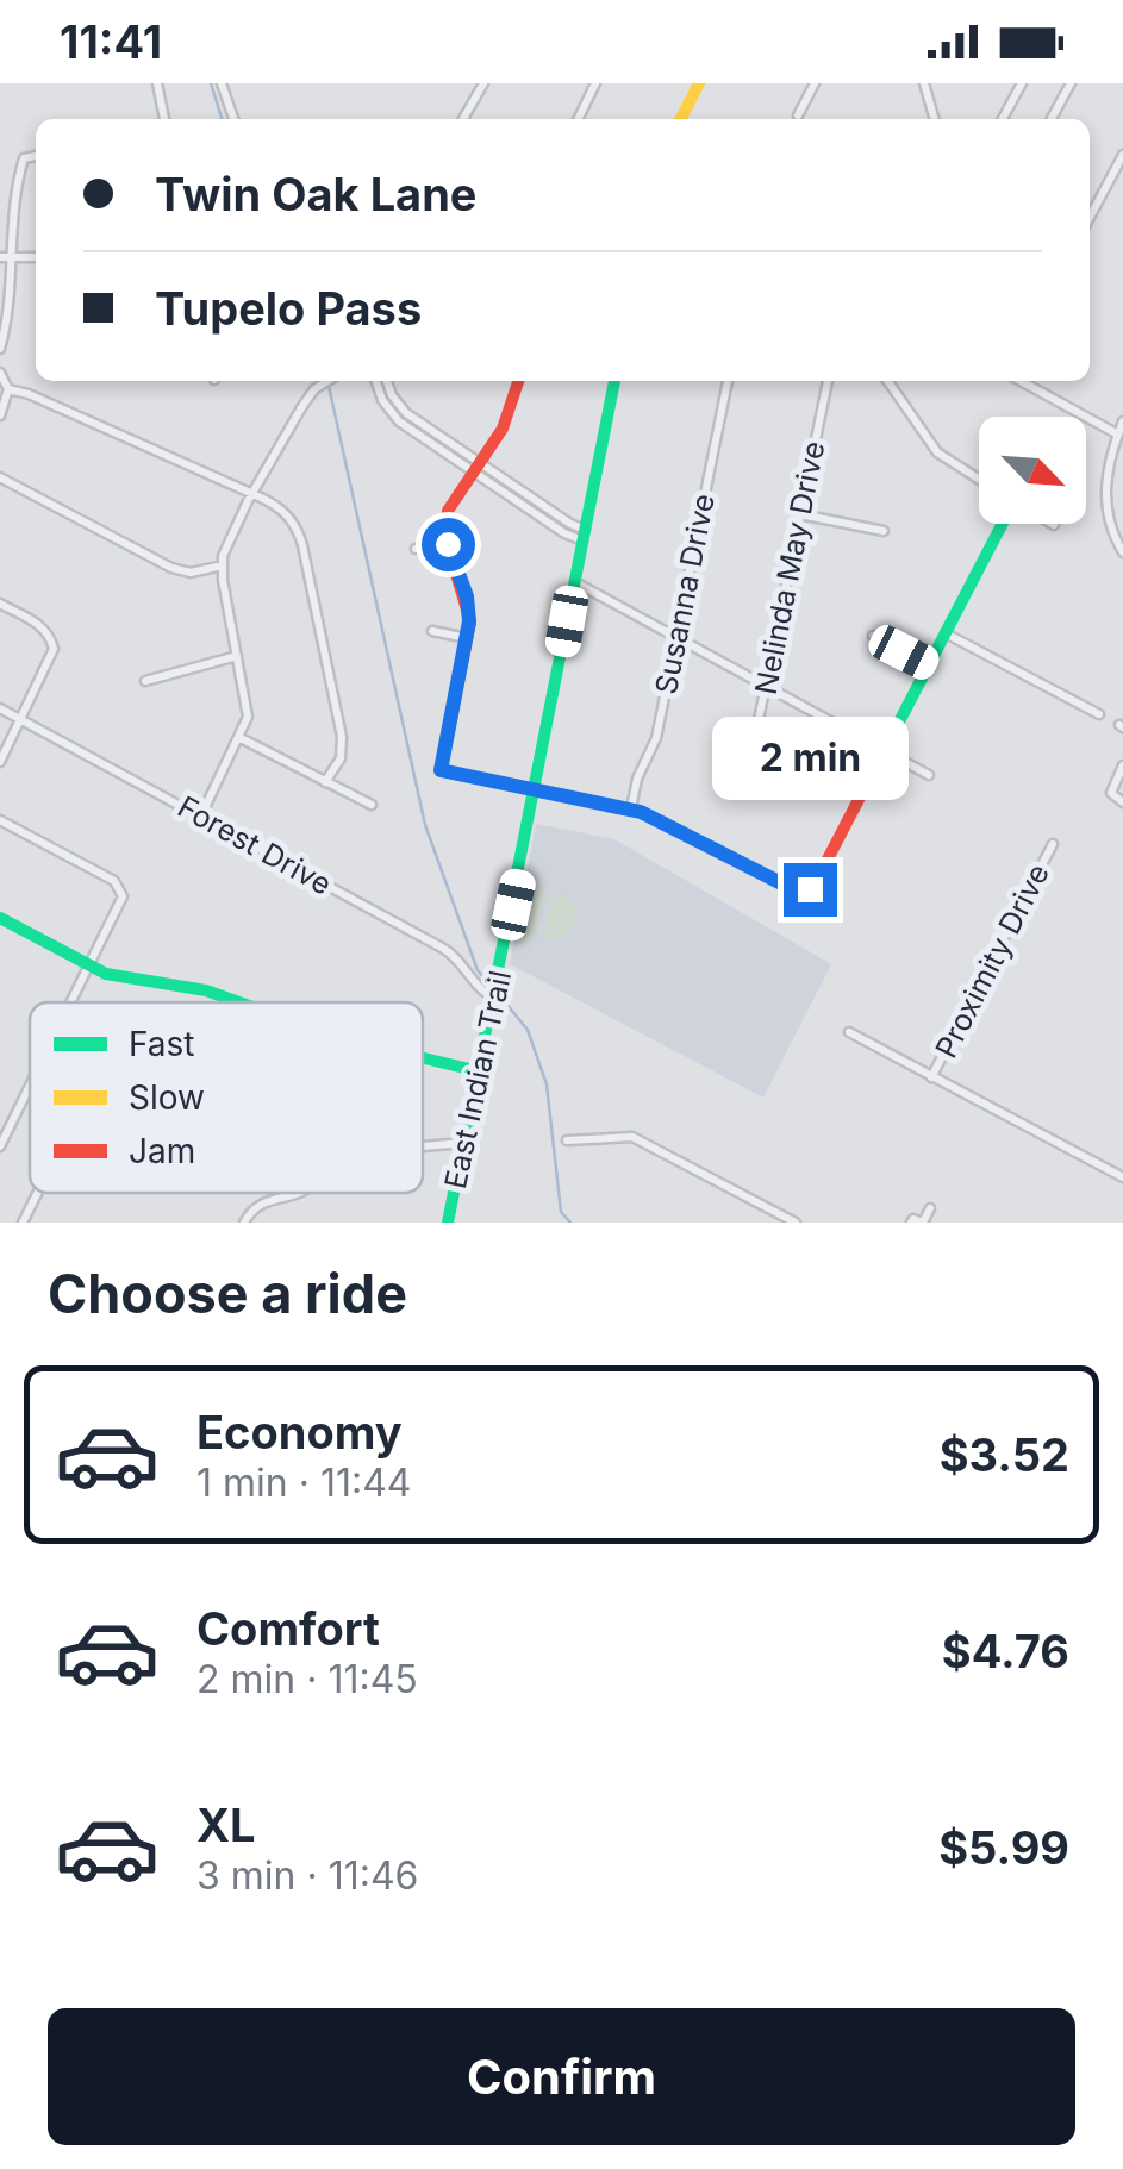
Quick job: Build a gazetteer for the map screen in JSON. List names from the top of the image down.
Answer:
{
  "streets": {
    "street": [
      "Nelinda May Drive",
      "Susanna Drive",
      "Forest Drive",
      "Proximity Drive",
      "East Indian Trail"
    ]
  },
  "crossings": [
    ["Forest Drive", "East Indian Trail"]
  ],
  "legend": ["Fast", "Slow", "Jam"],
  "north": "bottom right",
  "page": {
    "status": "11:41",
    "banner": ["Twin Oak Lane", "Tupelo Pass"],
    "bubble": "2 min",
    "heading": "Choose a ride",
    "list": [
      {
        "name": "Economy",
        "note": "1 min · 11:44",
        "value": "$3.52"
      },
      {
        "name": "Comfort",
        "note": "2 min · 11:45",
        "value": "$4.76"
      },
      {
        "name": "XL",
        "note": "3 min · 11:46",
        "value": "$5.99"
      }
    ],
    "buttons": "Confirm"
  }
}
